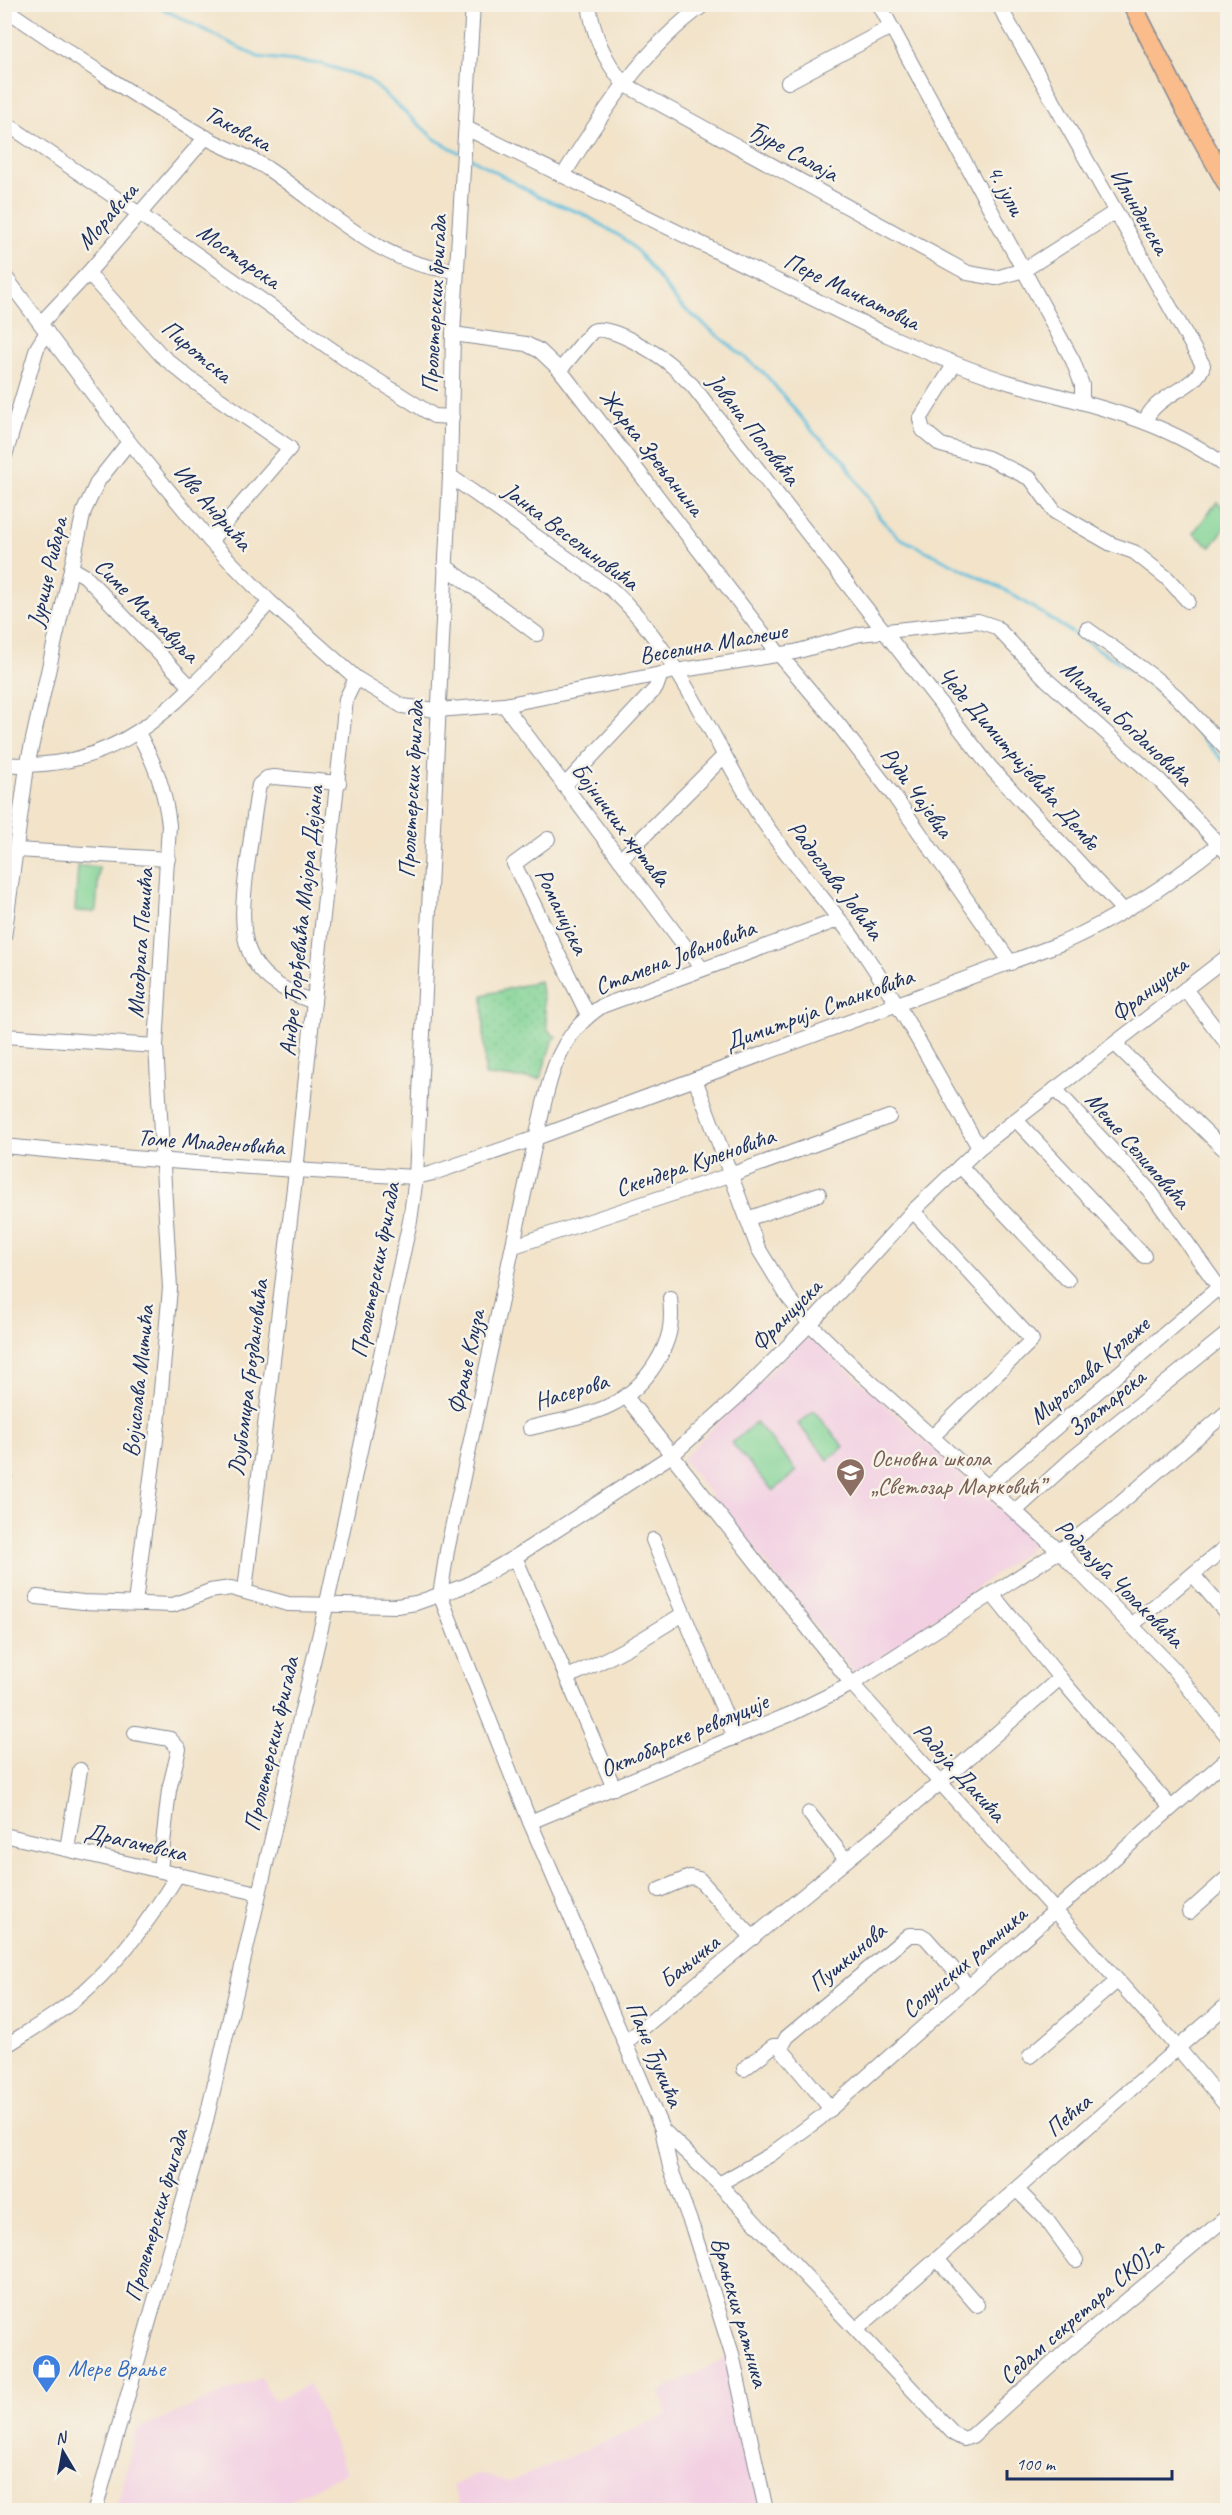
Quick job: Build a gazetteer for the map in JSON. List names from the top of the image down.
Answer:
{
  "streets": {
    "street": [
      "Таковска",
      "Ђуре Салаја",
      "4. јули",
      "Илинденска",
      "Моравска",
      "Мостарска",
      "Пере Мачкатовца",
      "Пролетерских бригада",
      "Пиротска",
      "Јована Поповића",
      "Жарка Зрењанина",
      "Иве Андрића",
      "Јанка Веселиновића",
      "Јурице Рибара",
      "Симе Матавуља",
      "Веселина Маслеше",
      "Милана Богдановића",
      "Чеде Димитријевића Дембе",
      "Руди Чајевца",
      "Бојничких жртава",
      "Радослава Јовића",
      "Романијска",
      "Андре Ђорђевића Мајора Дејана",
      "Миодрага Пешића",
      "Стамена Јовановића",
      "Француска",
      "Димитрија Станковића",
      "Томе Младеновића",
      "Меше Селимовића",
      "Скендера Куленовића",
      "Фрање Клуза",
      "Мирослава Крлеже",
      "Љубомира Гроздановића",
      "Војислава Митића",
      "Насерова",
      "Златарска",
      "Родољуба Чолаковића",
      "Октобарске револуције",
      "Радоја Дакића",
      "Драгачевска",
      "Пушкинова",
      "Бањичка",
      "Солунских ратника",
      "Пане Ђукића",
      "Пећка",
      "Седам секретара СКОЈ-а",
      "Врањских ратника"
    ]
  },
  "crossings": [
    ["Таковска", "Моравска"],
    ["Таковска", "Пролетерских бригада"],
    ["Ђуре Салаја", "4. јули"],
    ["Ђуре Салаја", "Илинденска"],
    ["4. јули", "Пере Мачкатовца"],
    ["Илинденска", "Пере Мачкатовца"],
    ["Моравска", "Мостарска"],
    ["Моравска", "Пиротска"],
    ["Моравска", "Иве Андрића"],
    ["Мостарска", "Пролетерских бригада"],
    ["Пере Мачкатовца", "Пролетерских бригада"],
    ["Пролетерских бригада", "Жарка Зрењанина"],
    ["Пролетерских бригада", "Иве Андрића"],
    ["Пролетерских бригада", "Јанка Веселиновића"],
    ["Пролетерских бригада", "Веселина Маслеше"],
    ["Пролетерских бригада", "Француска"],
    ["Пролетерских бригада", "Димитрија Станковића"],
    ["Пролетерских бригада", "Томе Младеновића"],
    ["Пролетерских бригада", "Драгачевска"],
    ["Пиротска", "Иве Андрића"],
    ["Јована Поповића", "Жарка Зрењанина"],
    ["Јована Поповића", "Веселина Маслеше"],
    ["Јована Поповића", "Чеде Димитријевића Дембе"],
    ["Жарка Зрењанина", "Веселина Маслеше"],
    ["Жарка Зрењанина", "Руди Чајевца"],
    ["Иве Андрића", "Јурице Рибара"],
    ["Иве Андрића", "Веселина Маслеше"],
    ["Иве Андрића", "Андре Ђорђевића Мајора Дејана"],
    ["Јанка Веселиновића", "Веселина Маслеше"],
    ["Јанка Веселиновића", "Радослава Јовића"],
    ["Јурице Рибара", "Симе Матавуља"],
    ["Веселина Маслеше", "Милана Богдановића"],
    ["Веселина Маслеше", "Чеде Димитријевића Дембе"],
    ["Веселина Маслеше", "Руди Чајевца"],
    ["Веселина Маслеше", "Бојничких жртава"],
    ["Веселина Маслеше", "Радослава Јовића"],
    ["Милана Богдановића", "Димитрија Станковића"],
    ["Чеде Димитријевића Дембе", "Димитрија Станковића"],
    ["Руди Чајевца", "Димитрија Станковића"],
    ["Бојничких жртава", "Стамена Јовановића"],
    ["Радослава Јовића", "Стамена Јовановића"],
    ["Радослава Јовића", "Француска"],
    ["Радослава Јовића", "Димитрија Станковића"],
    ["Романијска", "Стамена Јовановића"],
    ["Андре Ђорђевића Мајора Дејана", "Томе Младеновића"],
    ["Андре Ђорђевића Мајора Дејана", "Љубомира Гроздановића"],
    ["Миодрага Пешића", "Томе Младеновића"],
    ["Миодрага Пешића", "Војислава Митића"],
    ["Стамена Јовановића", "Димитрија Станковића"],
    ["Стамена Јовановића", "Фрање Клуза"],
    ["Француска", "Меше Селимовића"],
    ["Француска", "Фрање Клуза"],
    ["Француска", "Љубомира Гроздановића"],
    ["Француска", "Насерова"],
    ["Француска", "Родољуба Чолаковића"],
    ["Француска", "Радоја Дакића"],
    ["Француска", "Пане Ђукића"],
    ["Димитрија Станковића", "Томе Младеновића"],
    ["Димитрија Станковића", "Фрање Клуза"],
    ["Димитрија Станковића", "Родољуба Чолаковића"],
    ["Томе Младеновића", "Љубомира Гроздановића"],
    ["Томе Младеновића", "Војислава Митића"],
    ["Меше Селимовића", "Мирослава Крлеже"],
    ["Скендера Куленовића", "Фрање Клуза"],
    ["Скендера Куленовића", "Родољуба Чолаковића"],
    ["Фрање Клуза", "Пане Ђукића"],
    ["Мирослава Крлеже", "Родољуба Чолаковића"],
    ["Насерова", "Радоја Дакића"],
    ["Златарска", "Родољуба Чолаковића"],
    ["Родољуба Чолаковића", "Октобарске револуције"],
    ["Октобарске револуције", "Радоја Дакића"],
    ["Октобарске револуције", "Пане Ђукића"],
    ["Радоја Дакића", "Бањичка"],
    ["Радоја Дакића", "Солунских ратника"],
    ["Радоја Дакића", "Пећка"],
    ["Пушкинова", "Солунских ратника"],
    ["Бањичка", "Пане Ђукића"],
    ["Солунских ратника", "Пане Ђукића"],
    ["Пане Ђукића", "Пећка"],
    ["Пане Ђукића", "Седам секретара СКОЈ-а"],
    ["Пане Ђукића", "Врањских ратника"]
  ],
  "places": {
    "school or university": ["Основна школа „Светозар Марковић”"],
    "shop": ["Мере Врање"]
  },
  "scale_bar": "100 m",
  "north": "top"
}
